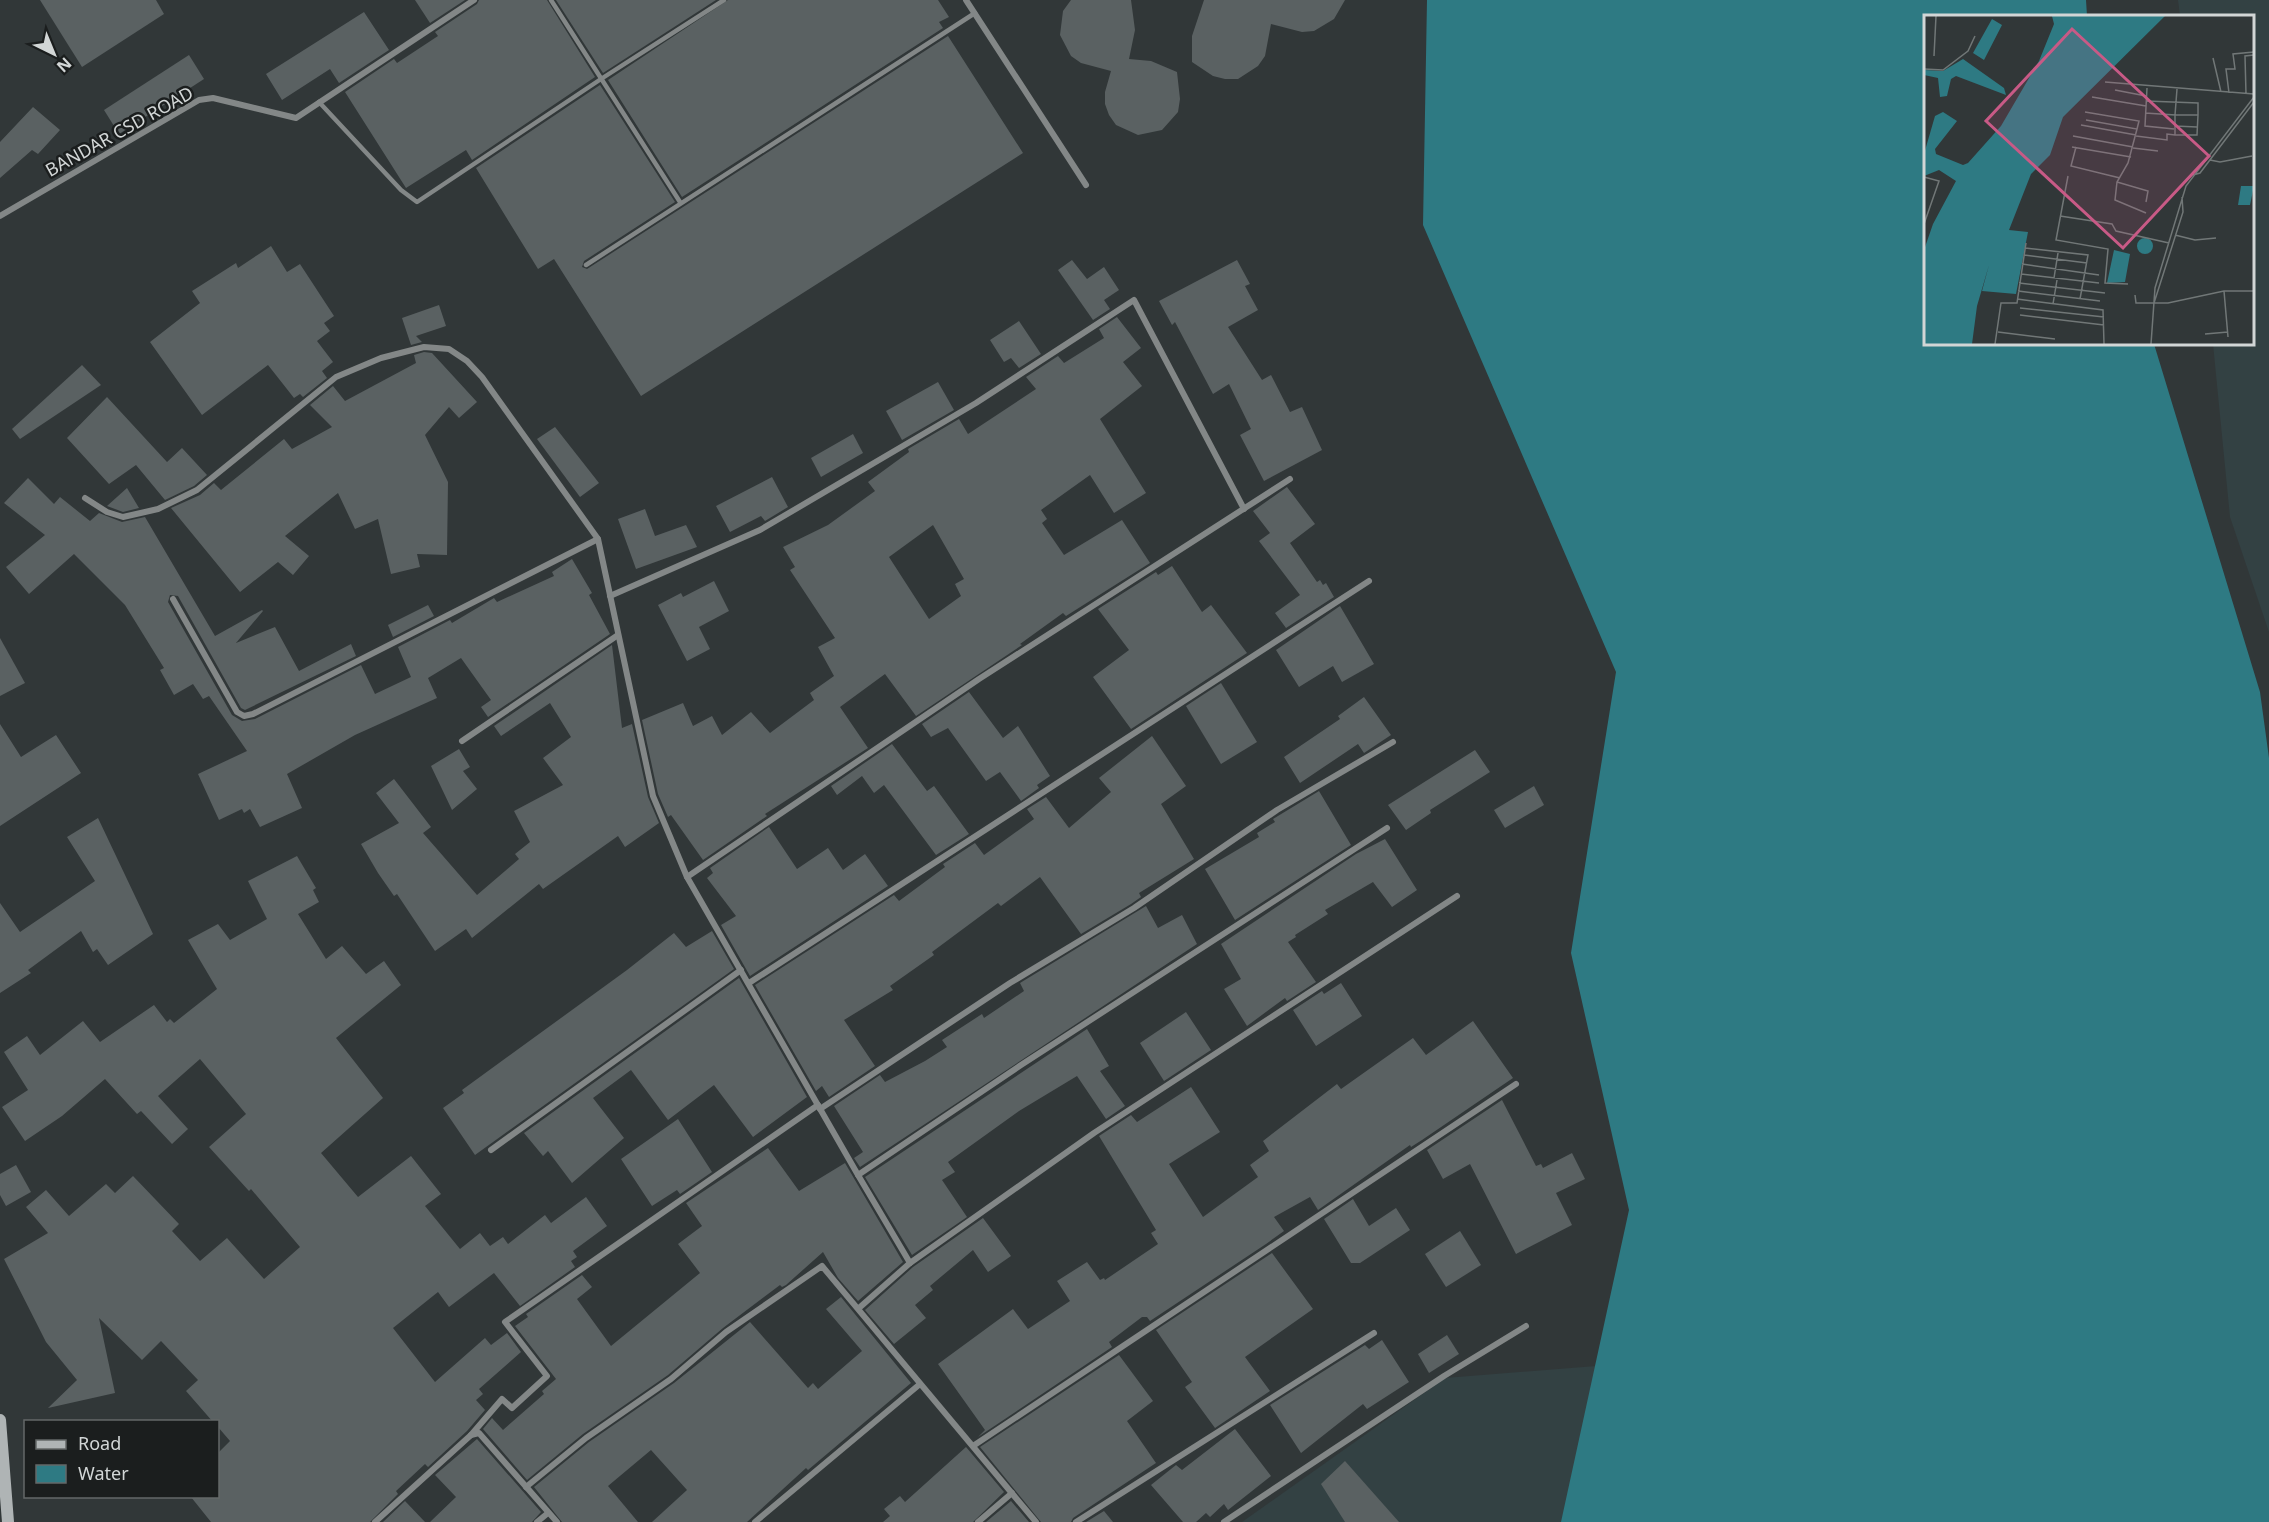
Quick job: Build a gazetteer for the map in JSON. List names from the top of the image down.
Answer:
{
  "streets": {
    "street": ["BANDAR CSD ROAD"]
  },
  "legend": ["Road", "Water"],
  "north": "bottom right"
}
